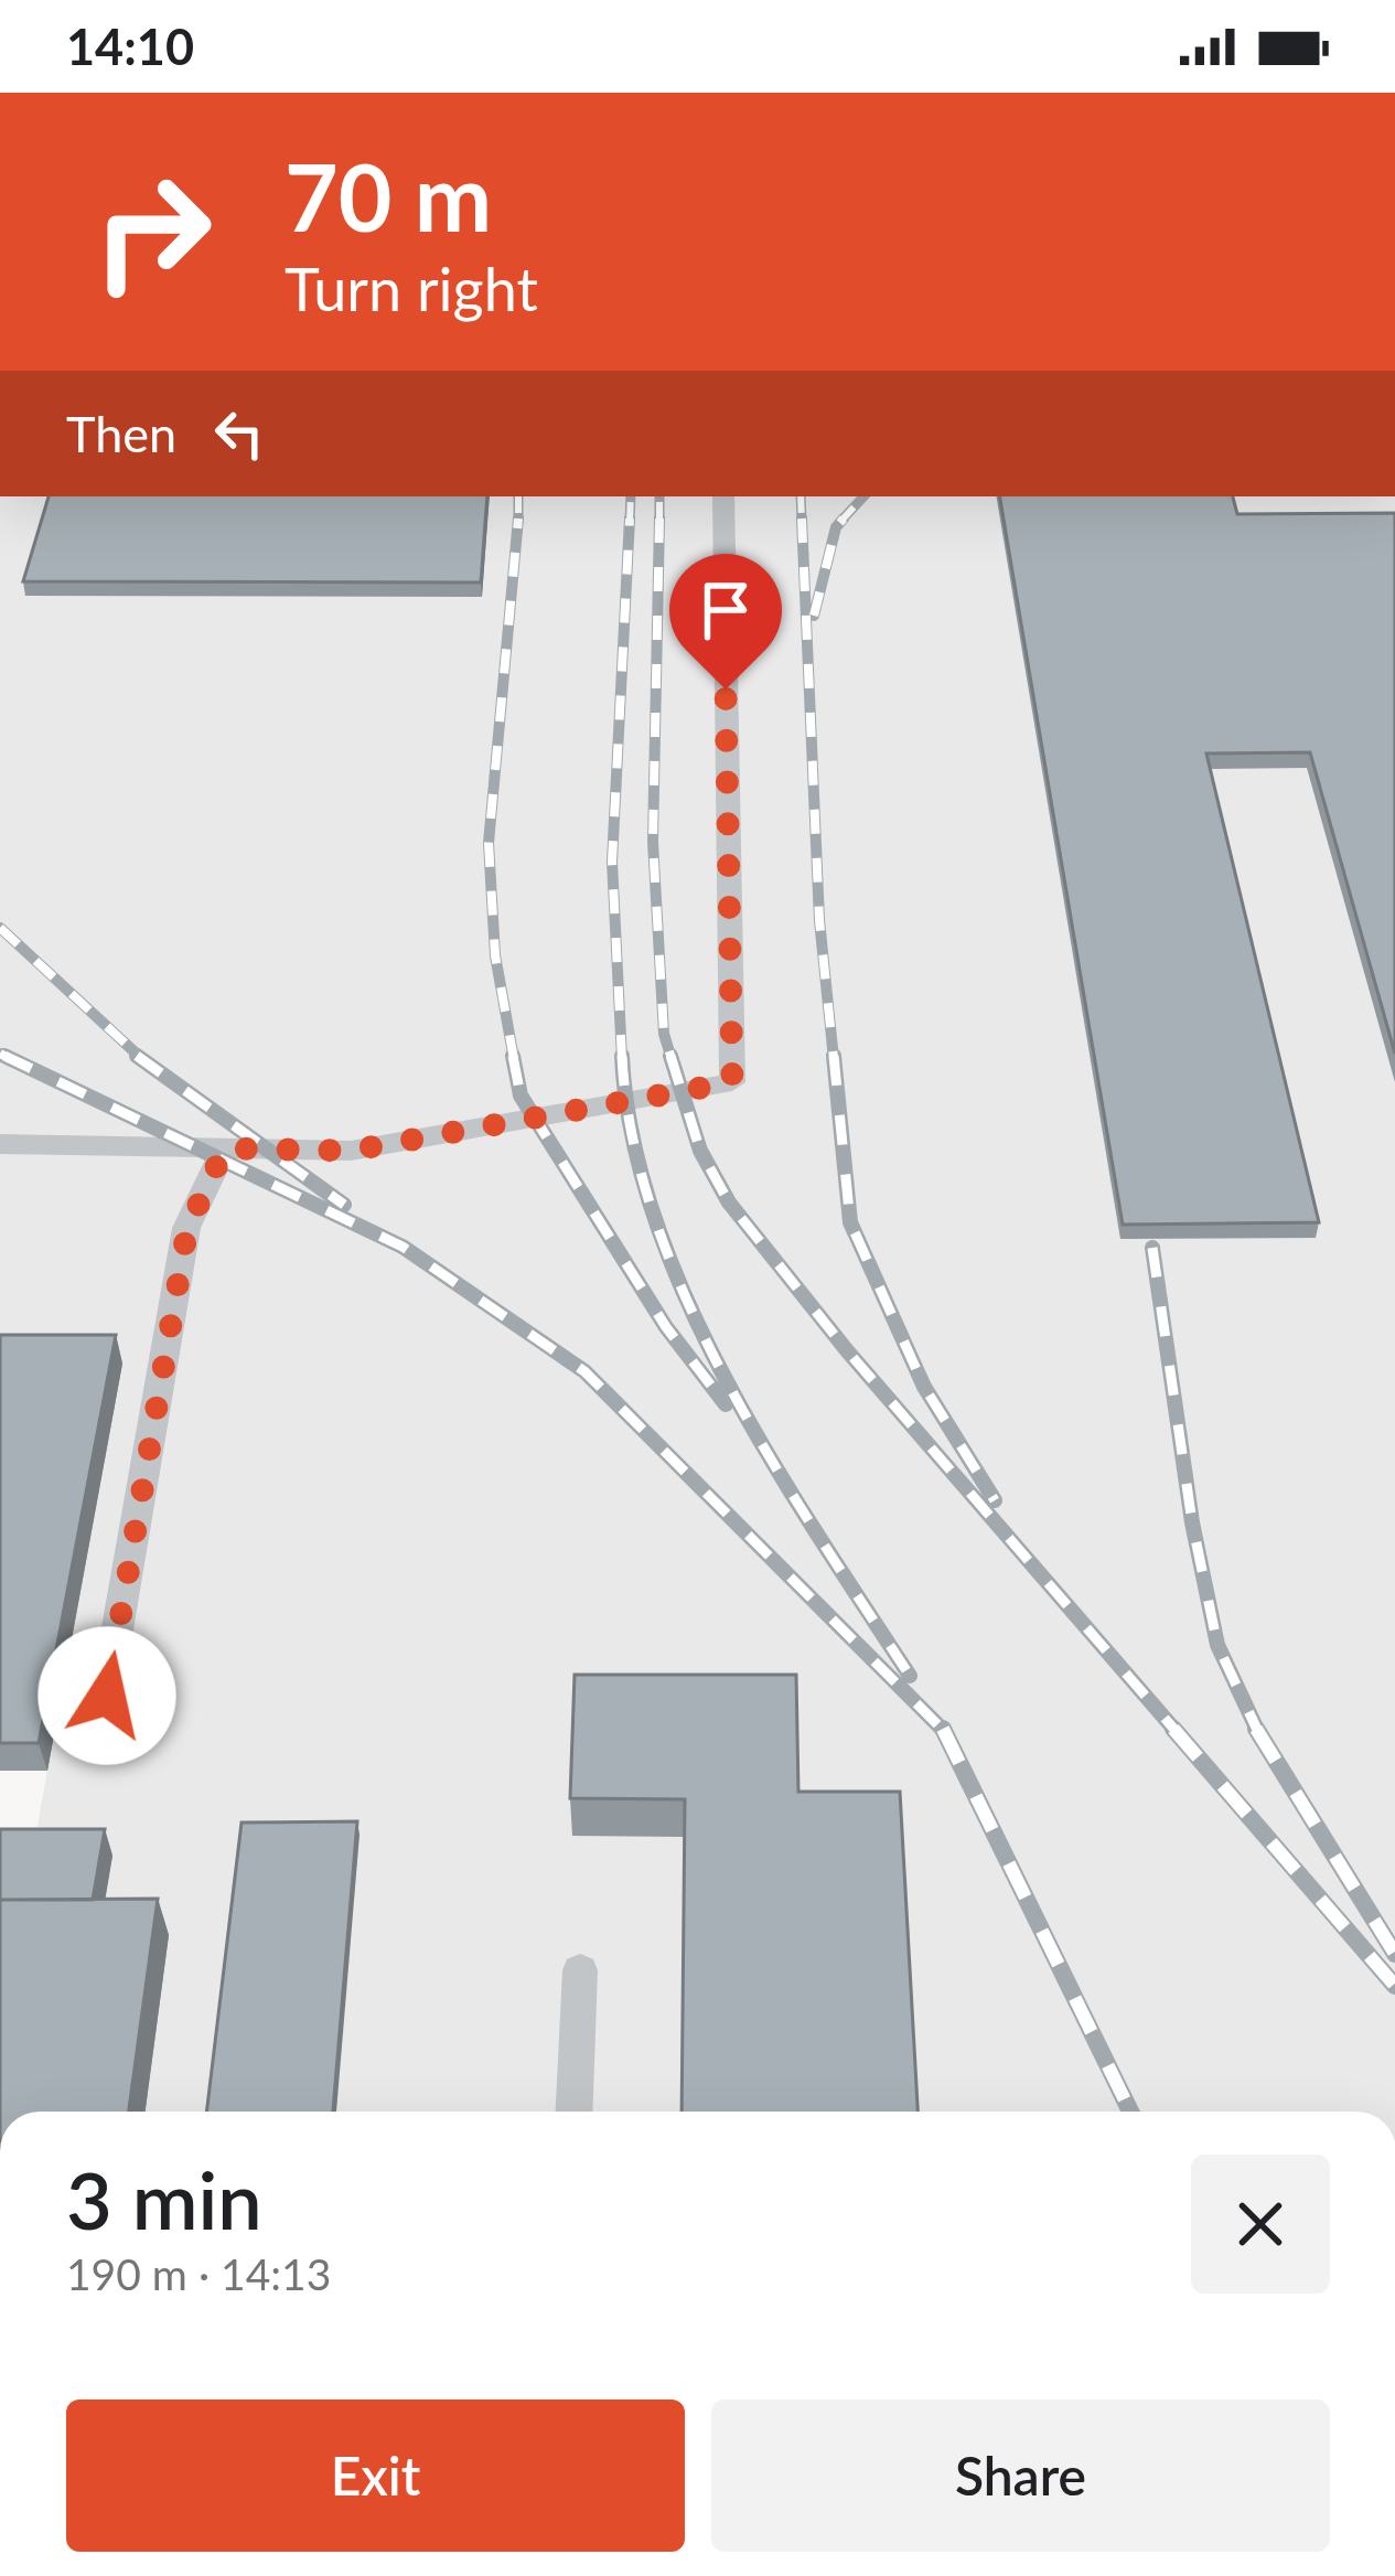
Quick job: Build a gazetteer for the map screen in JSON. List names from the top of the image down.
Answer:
{
  "page": {
    "status": "14:10",
    "turn": ["70 m", "Turn right"],
    "then": "Then",
    "heading": ["3 min", "190 m · 14:13"],
    "buttons": ["Exit", "Share"]
  }
}
